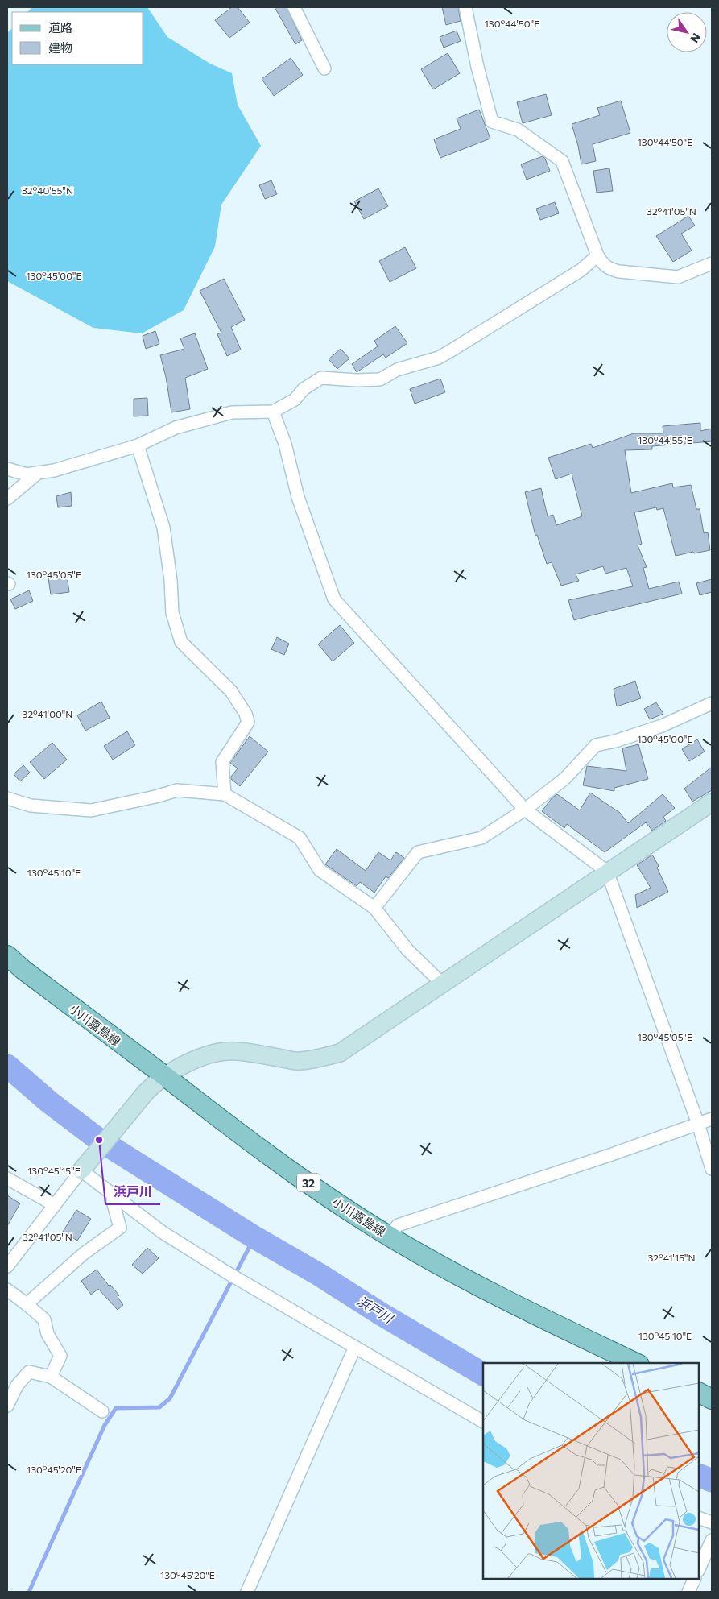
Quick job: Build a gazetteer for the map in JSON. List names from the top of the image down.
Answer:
{
  "streets": {
    "main road": ["小川嘉島線", "32"]
  },
  "water": ["浜戸川"],
  "places": ["浜戸川"],
  "legend": ["道路", "建物"],
  "north": "bottom right",
  "coordinates": [
    "130°44'50\"E",
    "32°40'55\"N",
    "32°41'05\"N",
    "130°45'00\"E",
    "130°44'55\"E",
    "130°45'05\"E",
    "32°41'00\"N",
    "130°45'10\"E",
    "130°45'15\"E",
    "32°41'15\"N",
    "130°45'20\"E"
  ]
}
